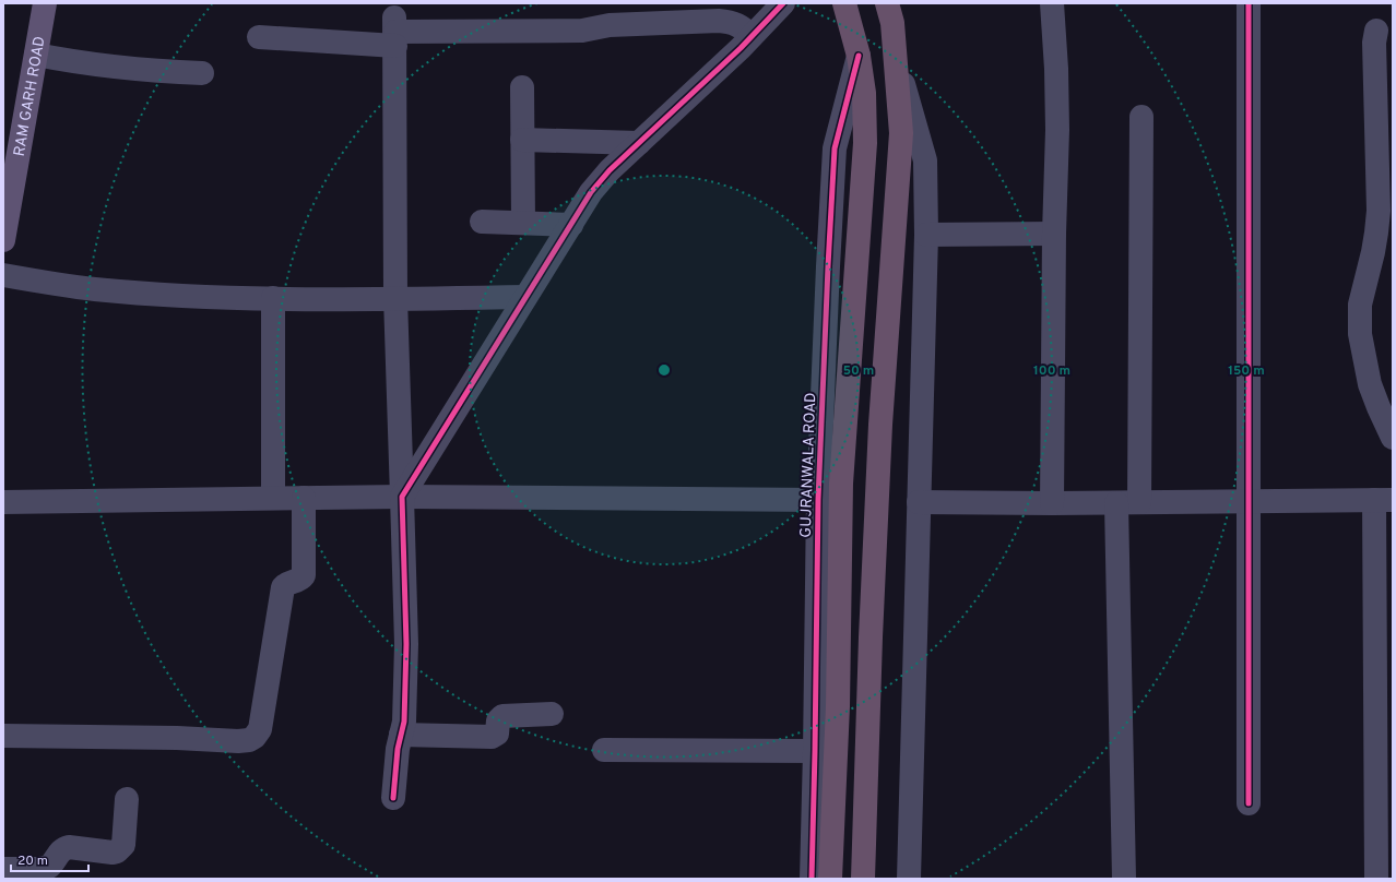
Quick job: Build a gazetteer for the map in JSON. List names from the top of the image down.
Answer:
{
  "streets": {
    "highway": ["GUJRANWALA ROAD"],
    "main road": ["RAM GARH ROAD"]
  },
  "scale_bar": "20 m",
  "rings": ["50 m", "100 m", "150 m"]
}
